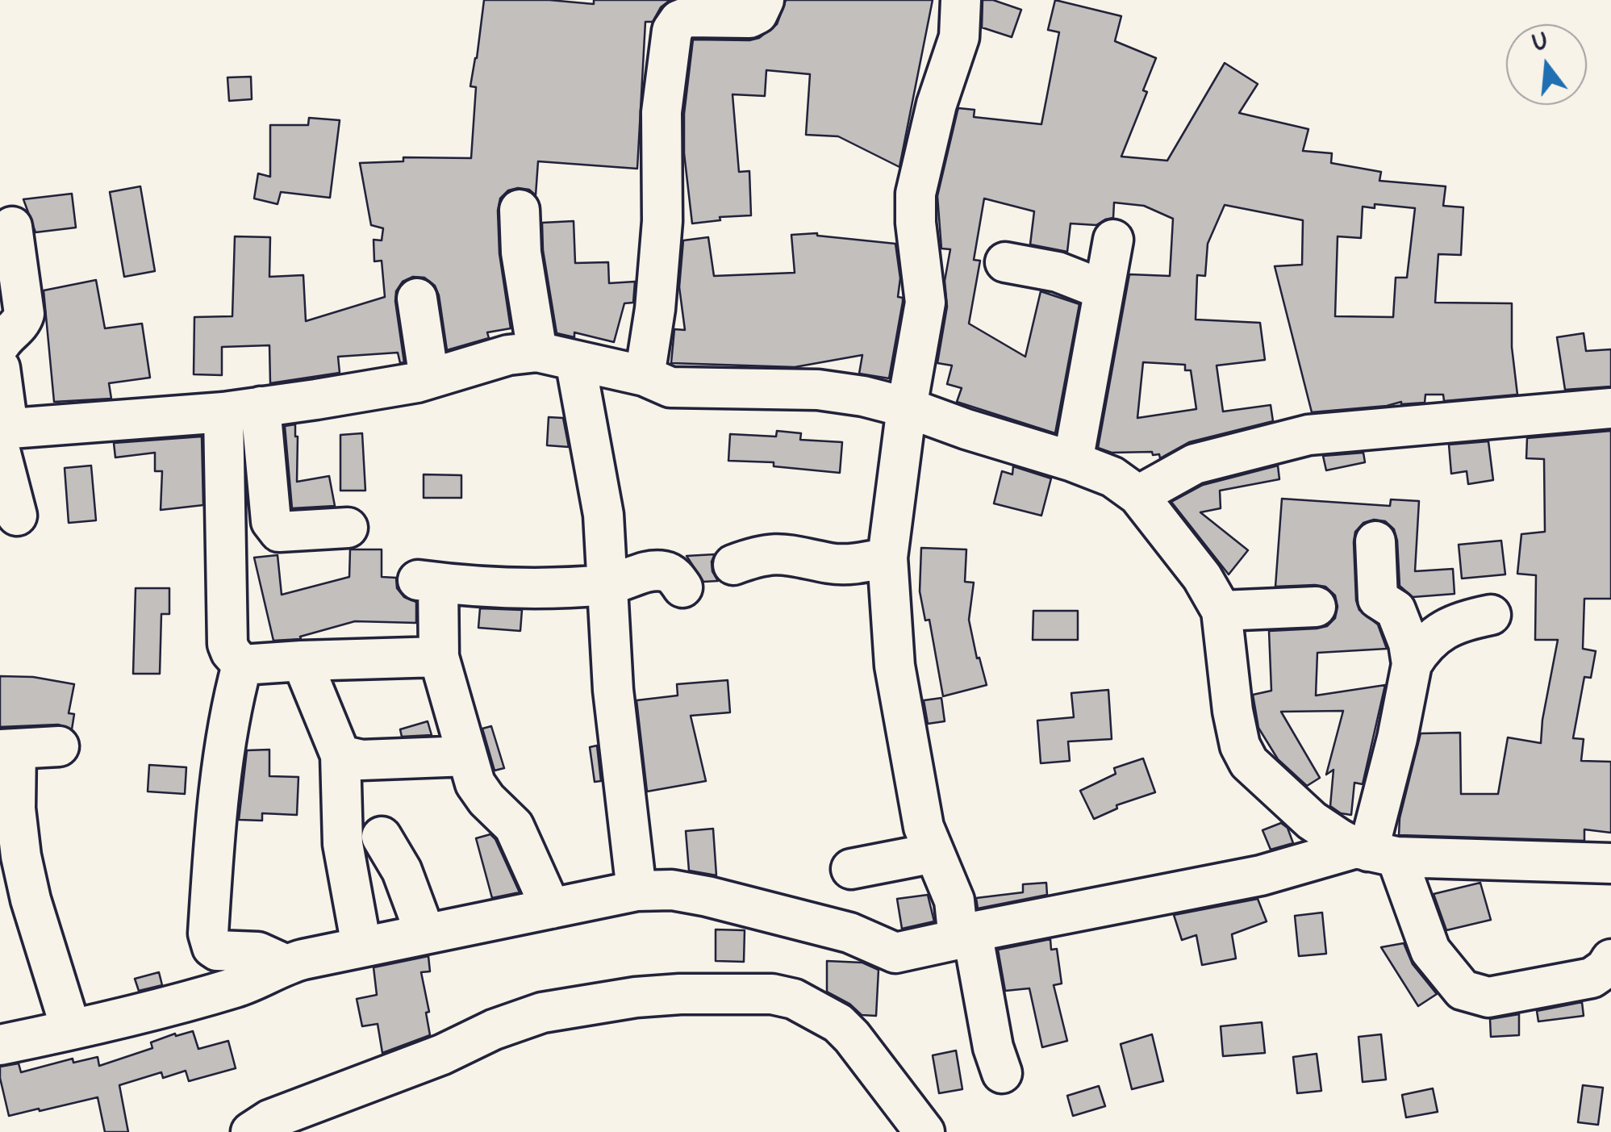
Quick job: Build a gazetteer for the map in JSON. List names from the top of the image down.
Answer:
{
  "north": "top"
}
